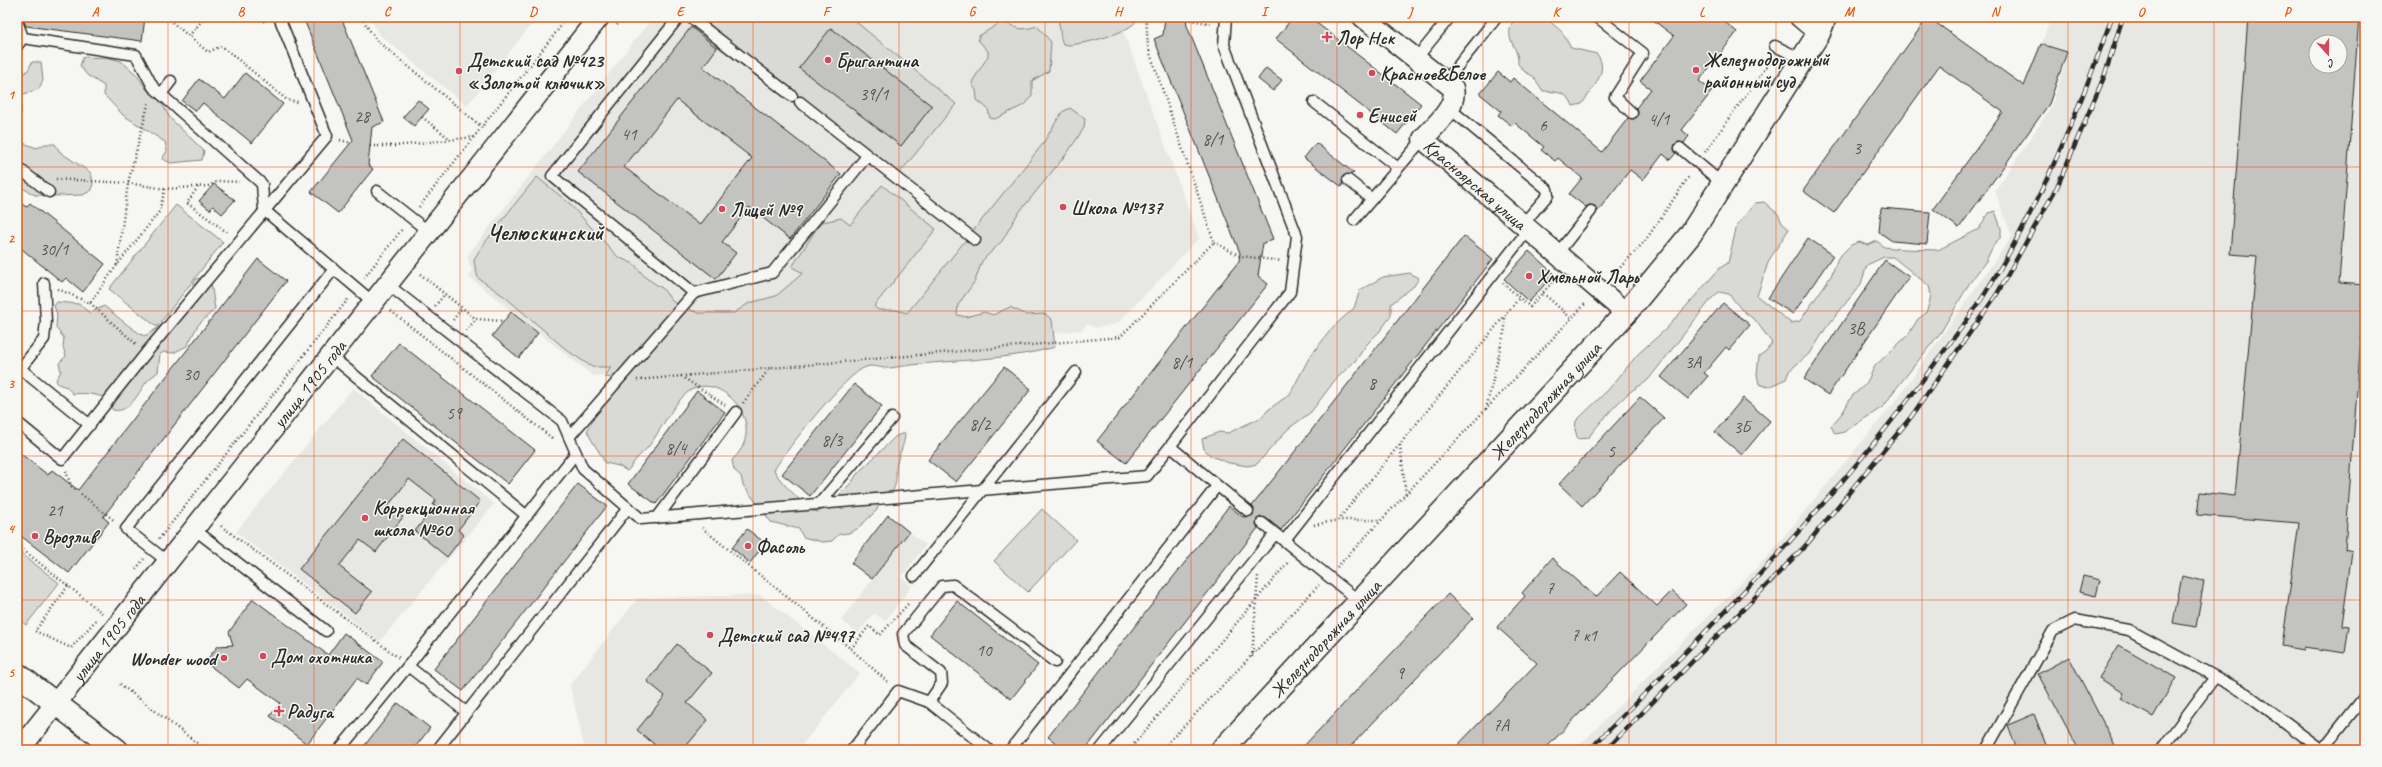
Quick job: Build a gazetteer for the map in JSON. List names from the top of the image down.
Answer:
{
  "streets": {
    "street": ["Красноярская улица", "улица 1905 года", "Железнодорожная улица"]
  },
  "crossings": [
    ["Красноярская улица", "Железнодорожная улица"]
  ],
  "districts": ["Челюскинский"],
  "places": {
    "health": ["Лор Нск", "Радуга"],
    "other": [
      "Бригантина",
      "Железнодорожный районный суд",
      "Детский сад №423 «Золотой ключик»",
      "Красное&Белое",
      "Енисей",
      "Школа №137",
      "Лицей №9",
      "Хмельной Ларь",
      "Коррекционная школа №60",
      "Врозлив",
      "Фасоль",
      "Детский сад №497",
      "Дом охотника",
      "Wonder wood"
    ]
  },
  "house_numbers": [
    "39/1",
    "28",
    "4/1",
    "6",
    "41",
    "8/1",
    "3",
    "30/1",
    "3В",
    "8/1",
    "3А",
    "30",
    "8",
    "59",
    "8/2",
    "3Б",
    "8/3",
    "8/4",
    "5",
    "21",
    "7",
    "7 к1",
    "10",
    "9",
    "7А"
  ],
  "north": "bottom",
  "grid": {
    "columns": [
      "A",
      "B",
      "C",
      "D",
      "E",
      "F",
      "G",
      "H",
      "I",
      "J",
      "K",
      "L",
      "M",
      "N",
      "O",
      "P"
    ],
    "rows": [
      "1",
      "2",
      "3",
      "4",
      "5"
    ]
  }
}
